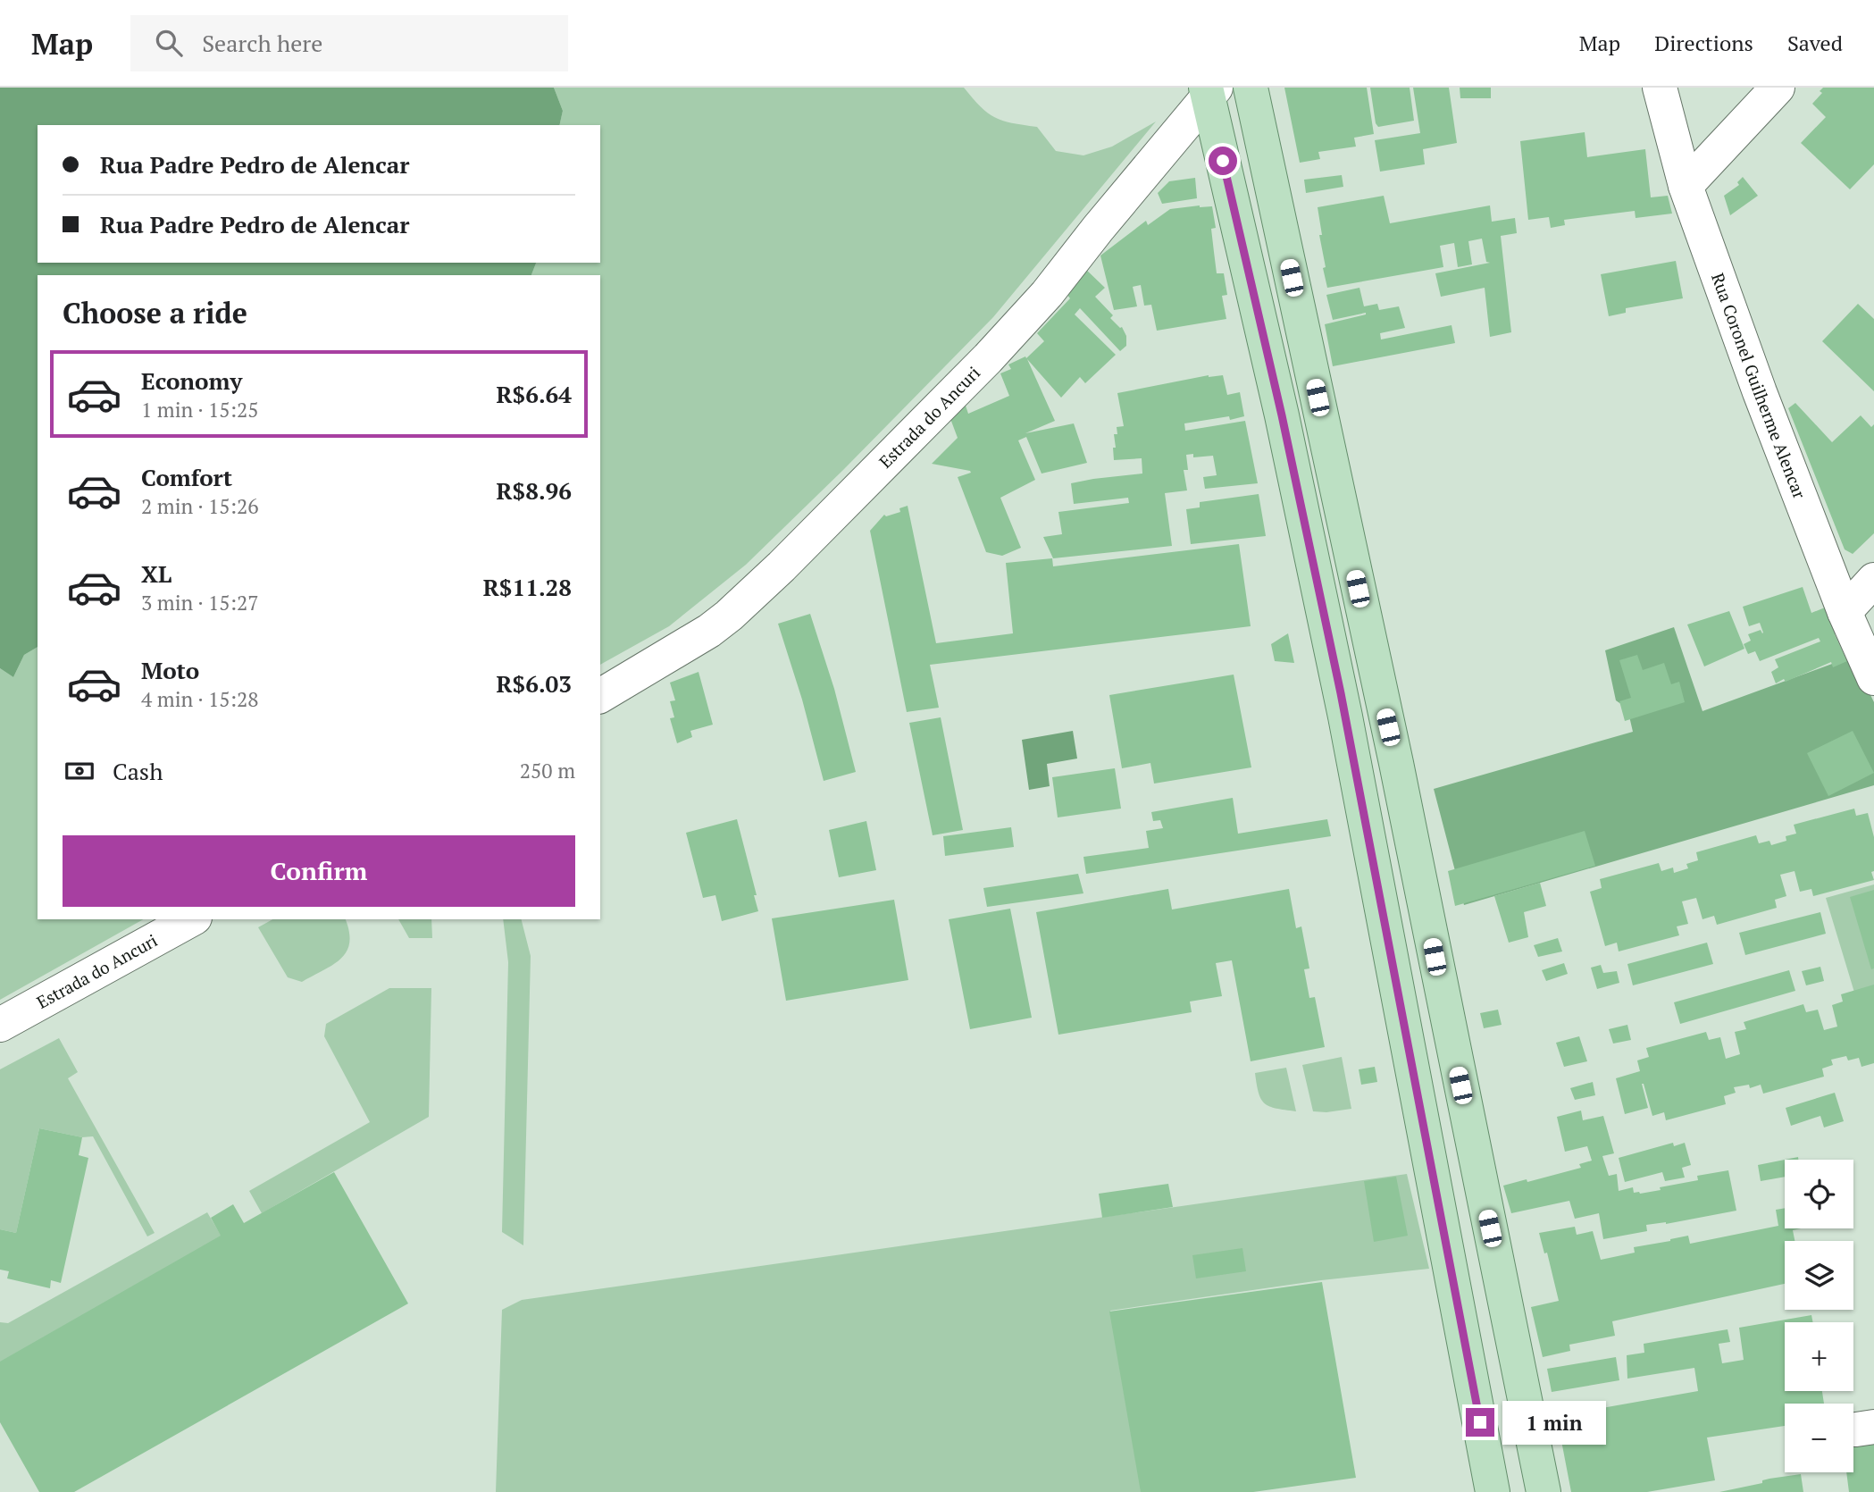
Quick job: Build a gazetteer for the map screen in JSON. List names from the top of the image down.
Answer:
{
  "streets": {
    "street": ["Rua Coronel Guilherme Alencar", "Estrada do Ancuri"]
  },
  "page": {
    "header": "Map",
    "search": "Search here",
    "nav": ["Map", "Directions", "Saved"],
    "banner": ["Rua Padre Pedro de Alencar", "Rua Padre Pedro de Alencar"],
    "heading": "Choose a ride",
    "list": [
      {
        "name": "Economy",
        "note": "1 min · 15:25",
        "value": "R$6.64"
      },
      {
        "name": "Comfort",
        "note": "2 min · 15:26",
        "value": "R$8.96"
      },
      {
        "name": "XL",
        "note": "3 min · 15:27",
        "value": "R$11.28"
      },
      {
        "name": "Moto",
        "note": "4 min · 15:28",
        "value": "R$6.03"
      }
    ],
    "pay": ["Cash", "250 m"],
    "buttons": "Confirm",
    "map_buttons": ["+", "−"],
    "bubble": "1 min"
  }
}
